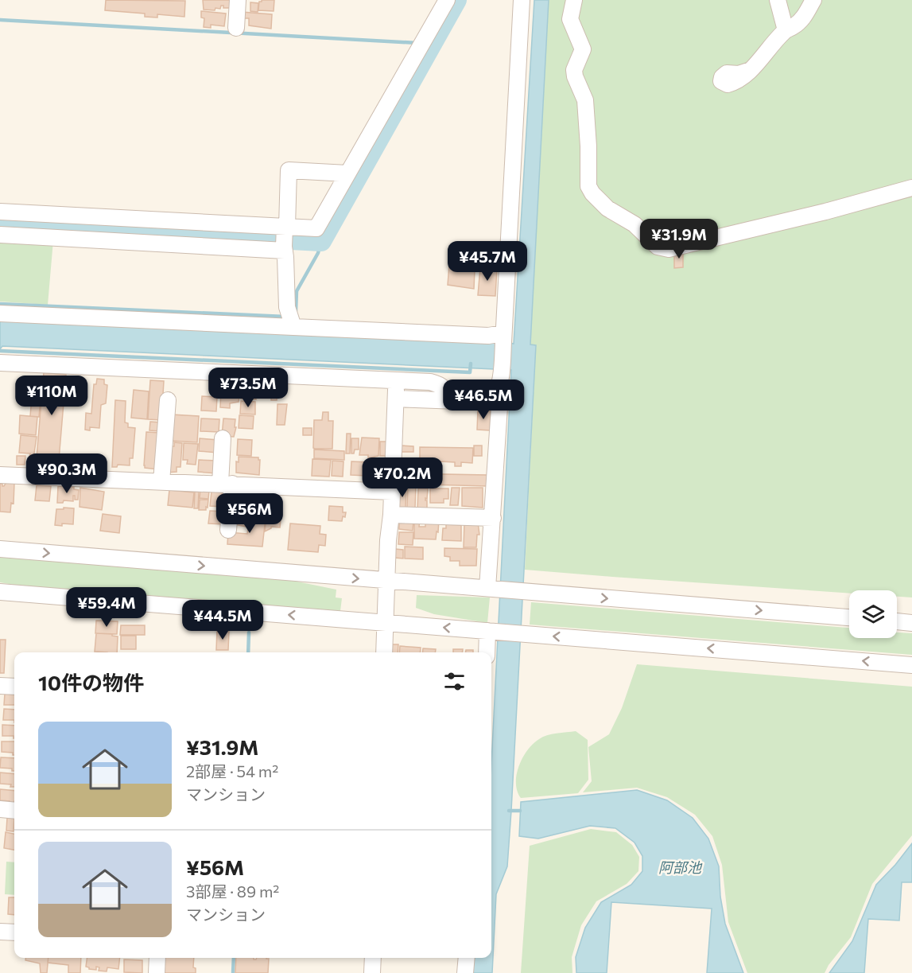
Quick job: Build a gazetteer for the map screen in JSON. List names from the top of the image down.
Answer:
{
  "water": ["阿部池"],
  "page": {
    "price": [
      "¥31.9M",
      "¥45.7M",
      "¥73.5M",
      "¥110M",
      "¥46.5M",
      "¥90.3M",
      "¥70.2M",
      "¥56M",
      "¥59.4M",
      "¥44.5M"
    ],
    "heading": "10件の物件",
    "list": [
      {
        "name": "¥31.9M",
        "note": "2部屋 · 54 m² · マンション"
      },
      {
        "name": "¥56M",
        "note": "3部屋 · 89 m² · マンション"
      }
    ]
  }
}
